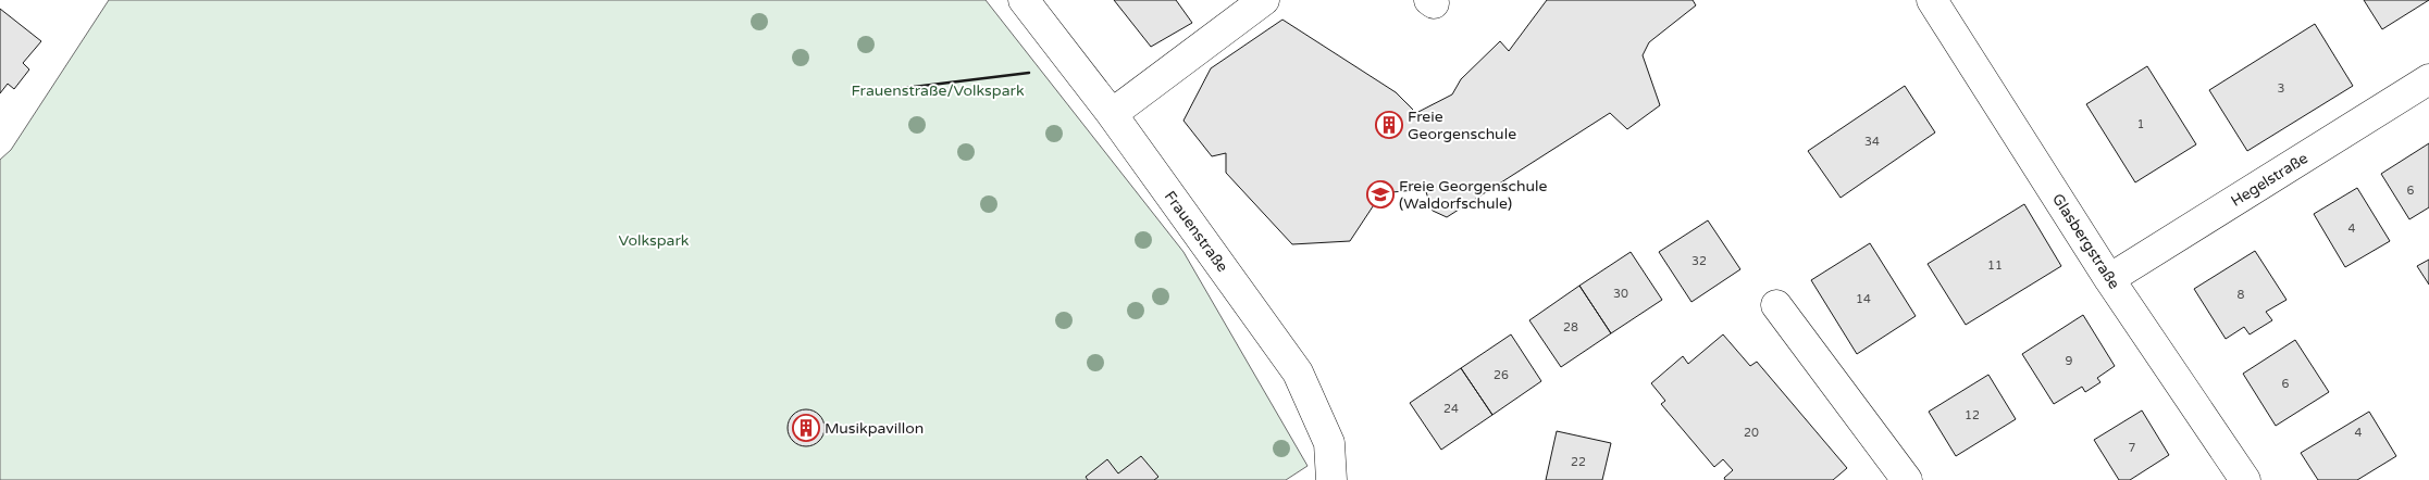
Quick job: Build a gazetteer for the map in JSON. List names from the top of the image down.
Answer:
{
  "streets": {
    "street": ["Hegelstraße", "Frauenstraße", "Glasbergstraße"]
  },
  "crossings": [
    ["Hegelstraße", "Glasbergstraße"]
  ],
  "parks": ["Frauenstraße/Volkspark", "Volkspark"],
  "places": {
    "building": ["Freie Georgenschule", "Musikpavillon"],
    "school or university": ["Freie Georgenschule (Waldorfschule)"]
  },
  "house_numbers": [
    "3",
    "1",
    "34",
    "6",
    "4",
    "32",
    "11",
    "30",
    "8",
    "14",
    "28",
    "9",
    "26",
    "6",
    "24",
    "12",
    "20",
    "4",
    "7",
    "22"
  ]
}
